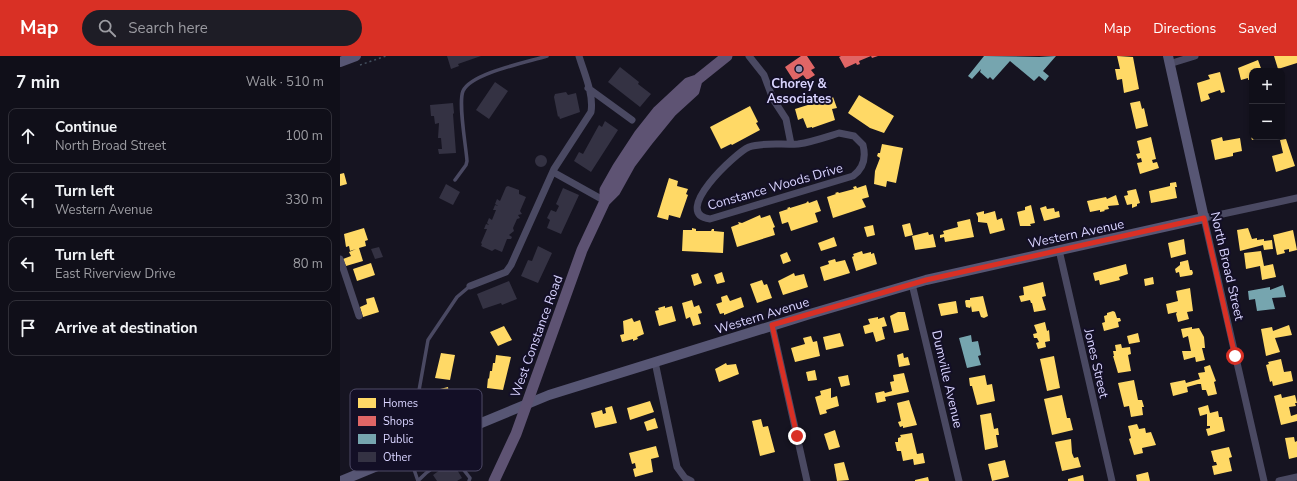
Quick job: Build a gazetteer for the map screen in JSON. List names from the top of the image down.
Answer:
{
  "streets": {
    "main road": ["West Constance Road"],
    "street": [
      "Constance Woods Drive",
      "Western Avenue",
      "North Broad Street",
      "Jones Street",
      "Dumville Avenue"
    ]
  },
  "crossings": [
    ["Western Avenue", "North Broad Street"],
    ["Western Avenue", "West Constance Road"],
    ["Western Avenue", "Jones Street"],
    ["Western Avenue", "Dumville Avenue"]
  ],
  "places": ["Chorey & Associates"],
  "legend": [
    "Homes",
    "Shops",
    "Public",
    "Other"
  ],
  "page": {
    "header": "Map",
    "search": "Search here",
    "nav": ["Map", "Directions", "Saved"],
    "heading": ["7 min", "Walk · 510 m"],
    "map_buttons": ["+", "−"],
    "list": [
      ["Continue", "North Broad Street", "100 m"],
      ["Turn left", "Western Avenue", "330 m"],
      ["Turn left", "East Riverview Drive", "80 m"],
      "Arrive at destination"
    ]
  }
}
